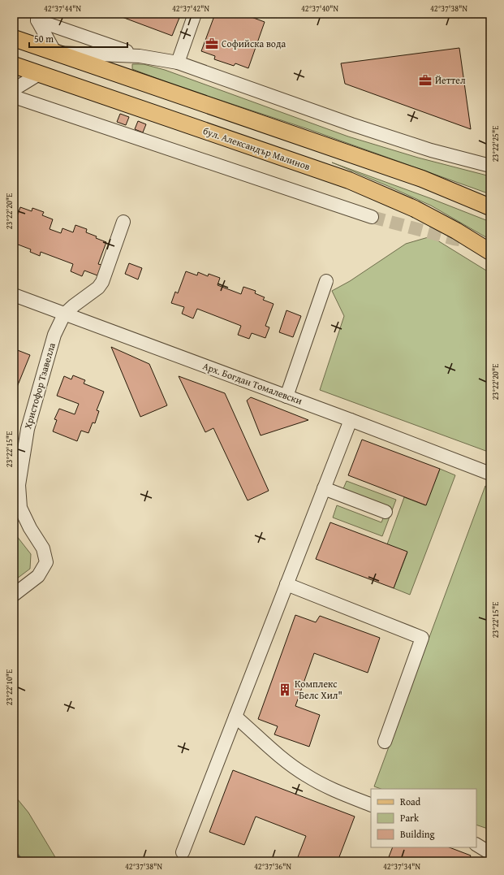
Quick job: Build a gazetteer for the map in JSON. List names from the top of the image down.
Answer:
{
  "streets": {
    "main road": ["бул. Александър Малинов"],
    "street": ["Арх. Богдан Томалевски", "Христофор Тзавелла"]
  },
  "crossings": [
    ["Арх. Богдан Томалевски", "Христофор Тзавелла"]
  ],
  "places": {
    "office": ["Софийска вода", "Йеттел"],
    "building": ["Комплекс \"Белс Хил\""]
  },
  "legend": ["Road", "Park", "Building"],
  "scale_bar": "50 m",
  "coordinates": [
    "42°37'44\"N",
    "42°37'42\"N",
    "42°37'40\"N",
    "42°37'38\"N",
    "23°22'25\"E",
    "23°22'20\"E",
    "23°22'15\"E",
    "23°22'10\"E",
    "42°37'36\"N",
    "42°37'34\"N"
  ]
}
